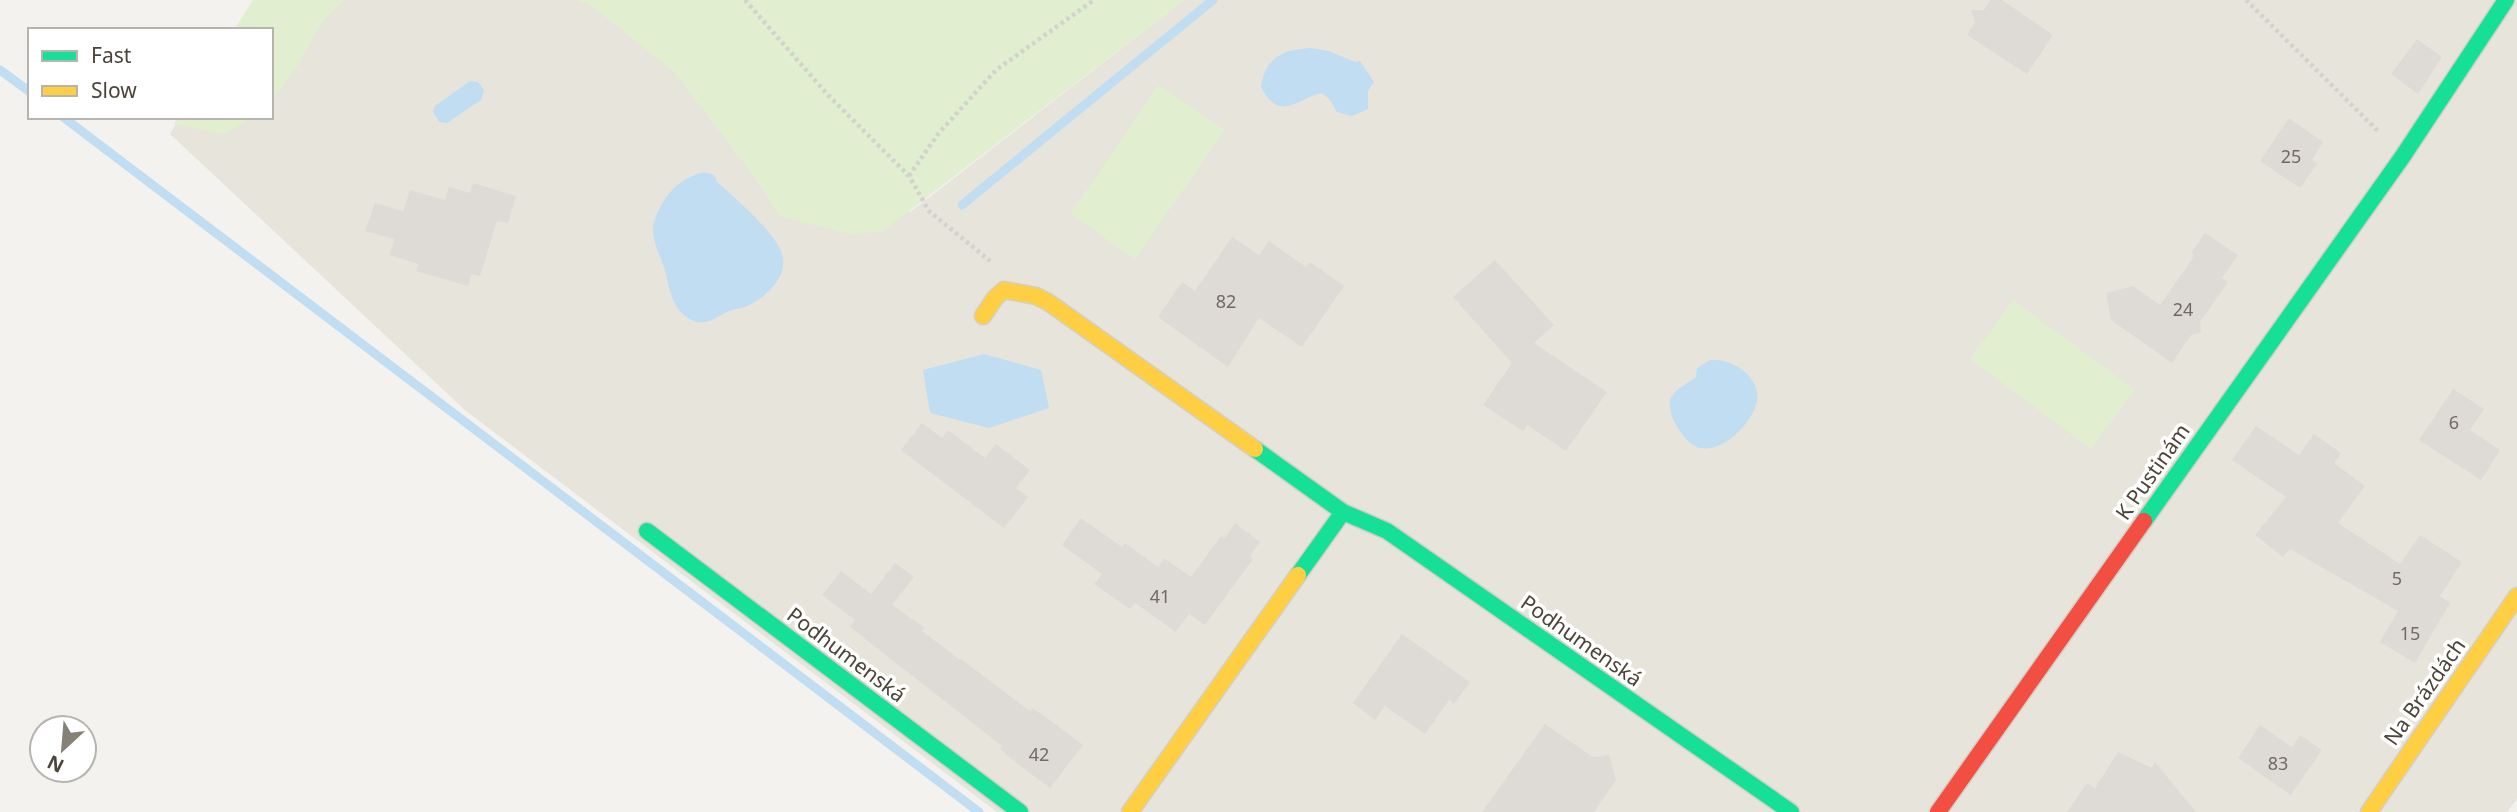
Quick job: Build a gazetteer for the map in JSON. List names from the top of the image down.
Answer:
{
  "streets": {
    "street": ["K Pustinám", "Podhumenská", "Na Brázdách"]
  },
  "house_numbers": [
    "25",
    "82",
    "24",
    "6",
    "5",
    "41",
    "15",
    "42",
    "83"
  ],
  "legend": ["Fast", "Slow"],
  "north": "bottom left"
}
